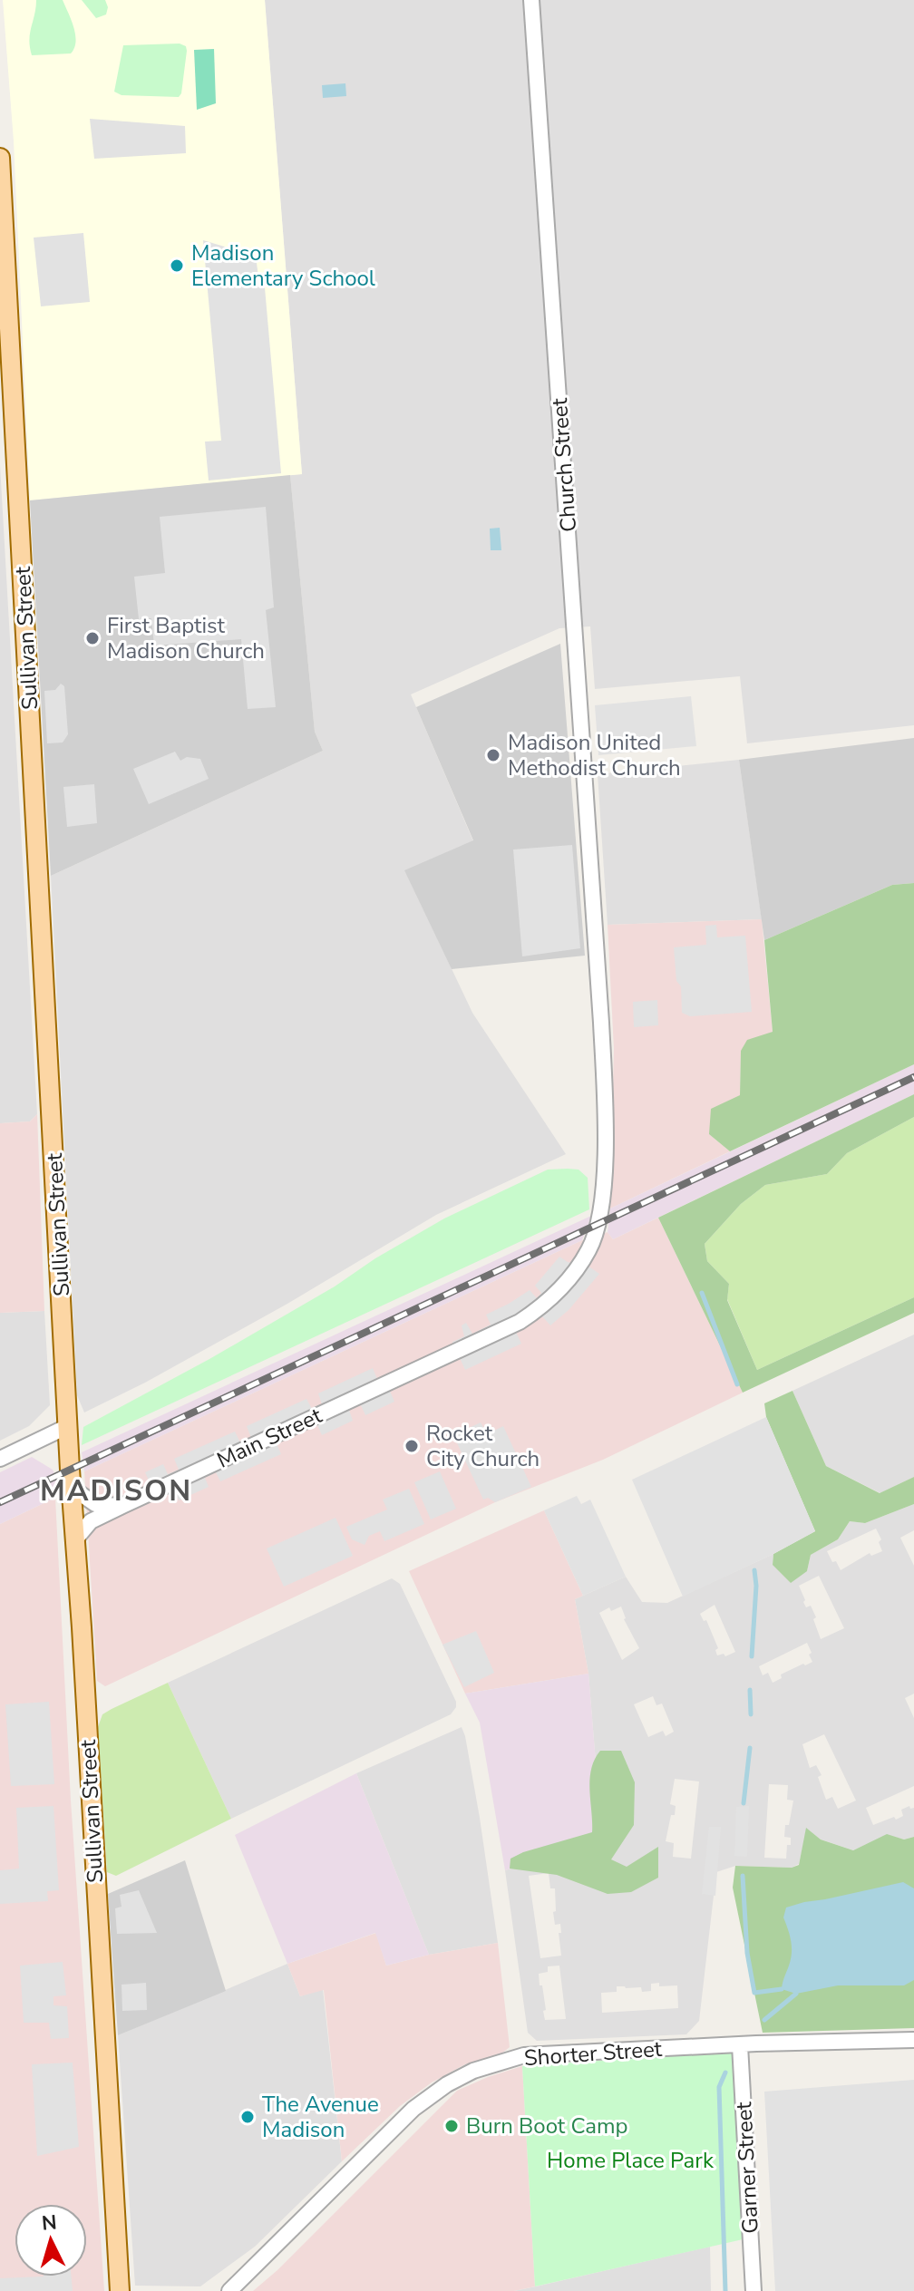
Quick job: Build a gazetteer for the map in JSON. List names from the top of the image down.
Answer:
{
  "streets": {
    "main road": ["Sullivan Street"],
    "street": [
      "Church Street",
      "Main Street",
      "Shorter Street",
      "Garner Street"
    ]
  },
  "crossings": [
    ["Church Street", "Main Street"],
    ["Sullivan Street", "Main Street"],
    ["Shorter Street", "Garner Street"]
  ],
  "districts": ["MADISON"],
  "parks": ["Home Place Park"],
  "places": [
    "Madison Elementary School",
    "First Baptist Madison Church",
    "Madison United Methodist Church",
    "Rocket City Church",
    "The Avenue Madison",
    "Burn Boot Camp"
  ],
  "north": "top"
}
